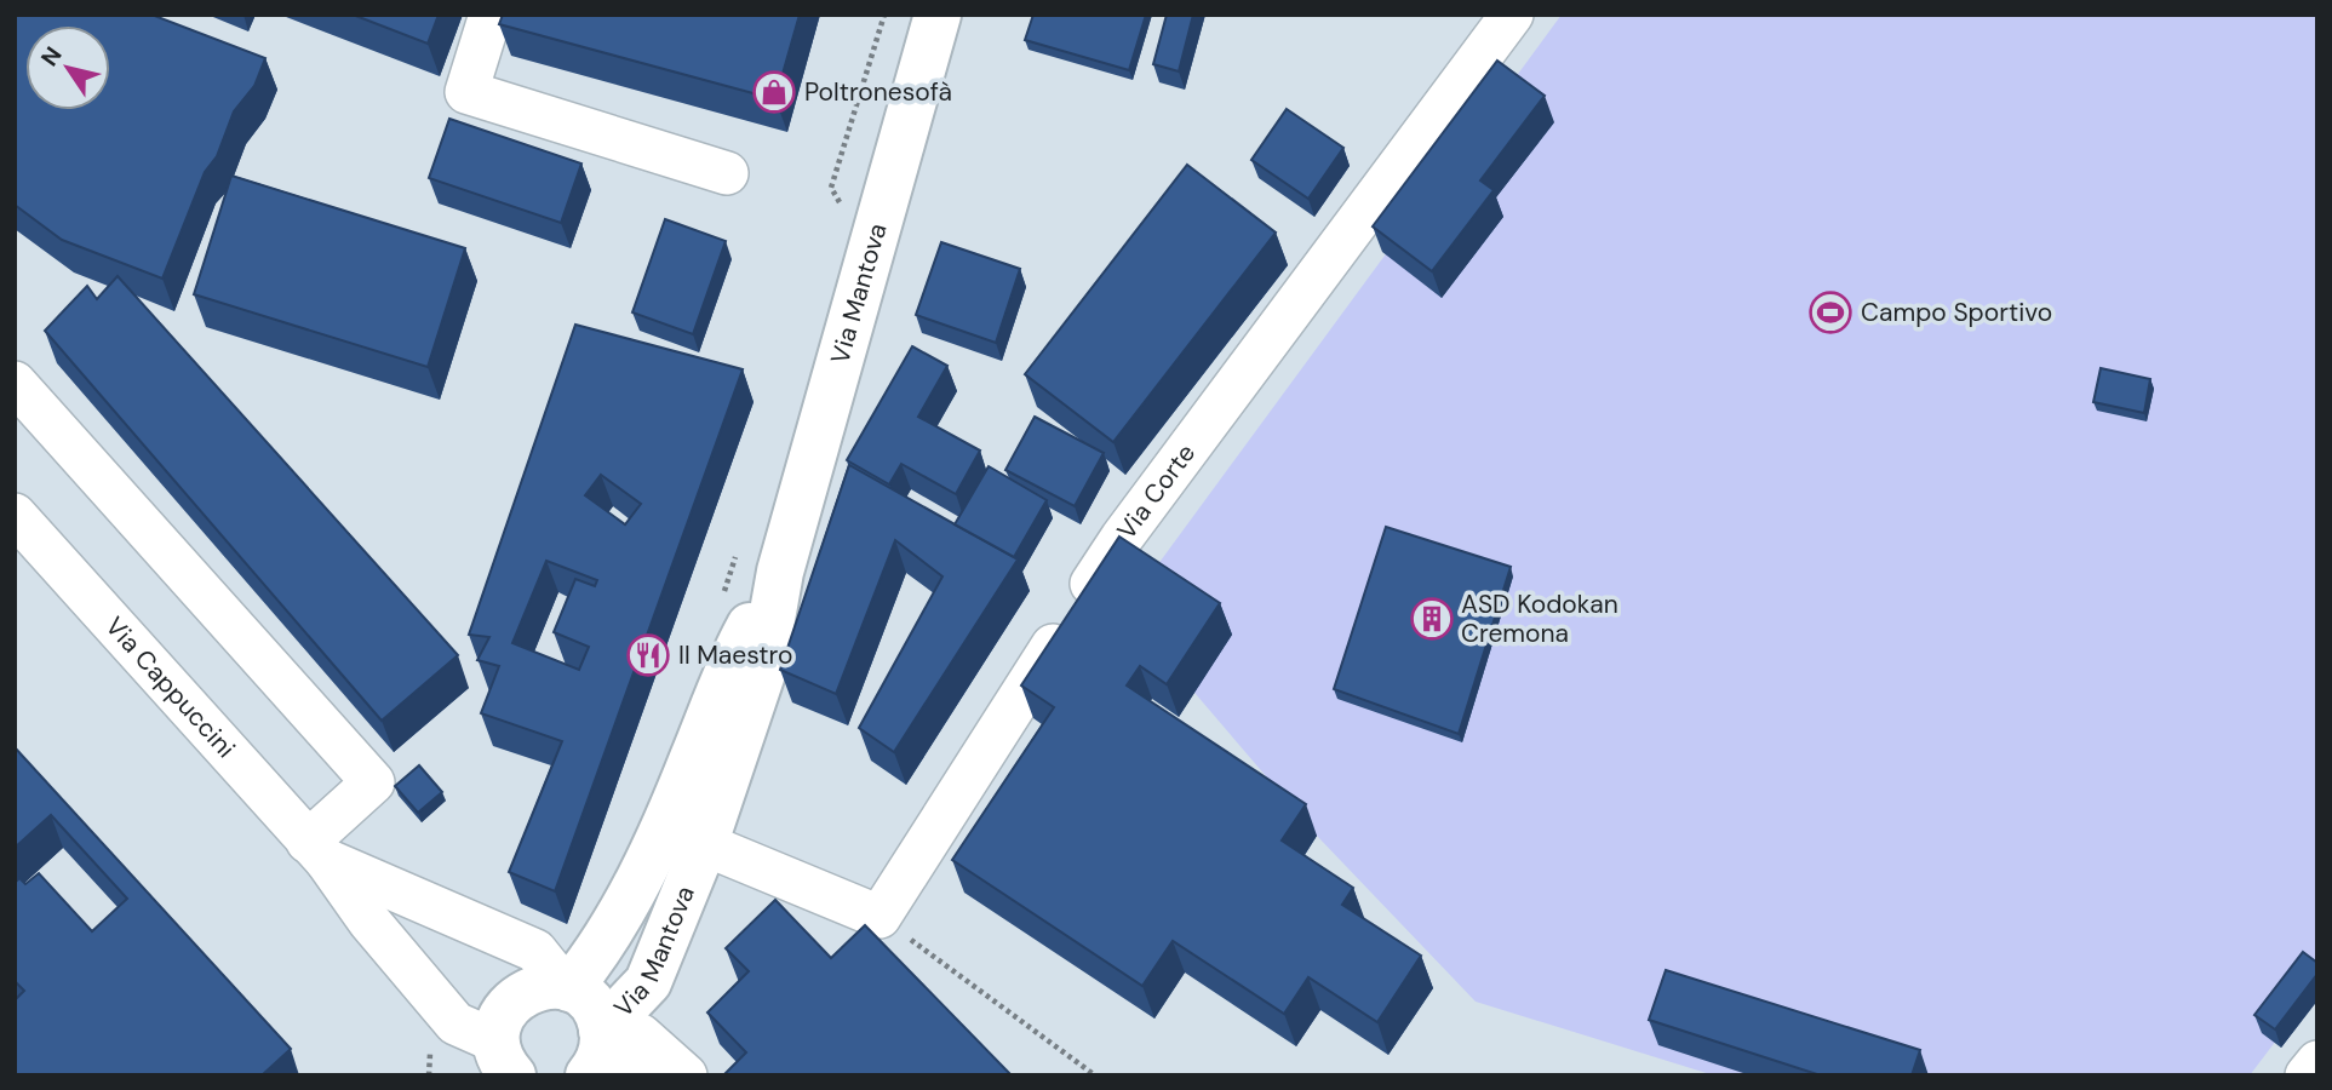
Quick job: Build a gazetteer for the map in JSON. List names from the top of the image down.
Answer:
{
  "streets": {
    "main road": ["Via Mantova"],
    "street": ["Via Corte", "Via Cappuccini"]
  },
  "crossings": [
    ["Via Mantova", "Via Cappuccini"]
  ],
  "places": {
    "shop": ["Poltronesofà"],
    "sports": ["Campo Sportivo"],
    "building": ["ASD Kodokan Cremona"],
    "restaurant": ["Il Maestro"]
  },
  "north": "top left"
}
